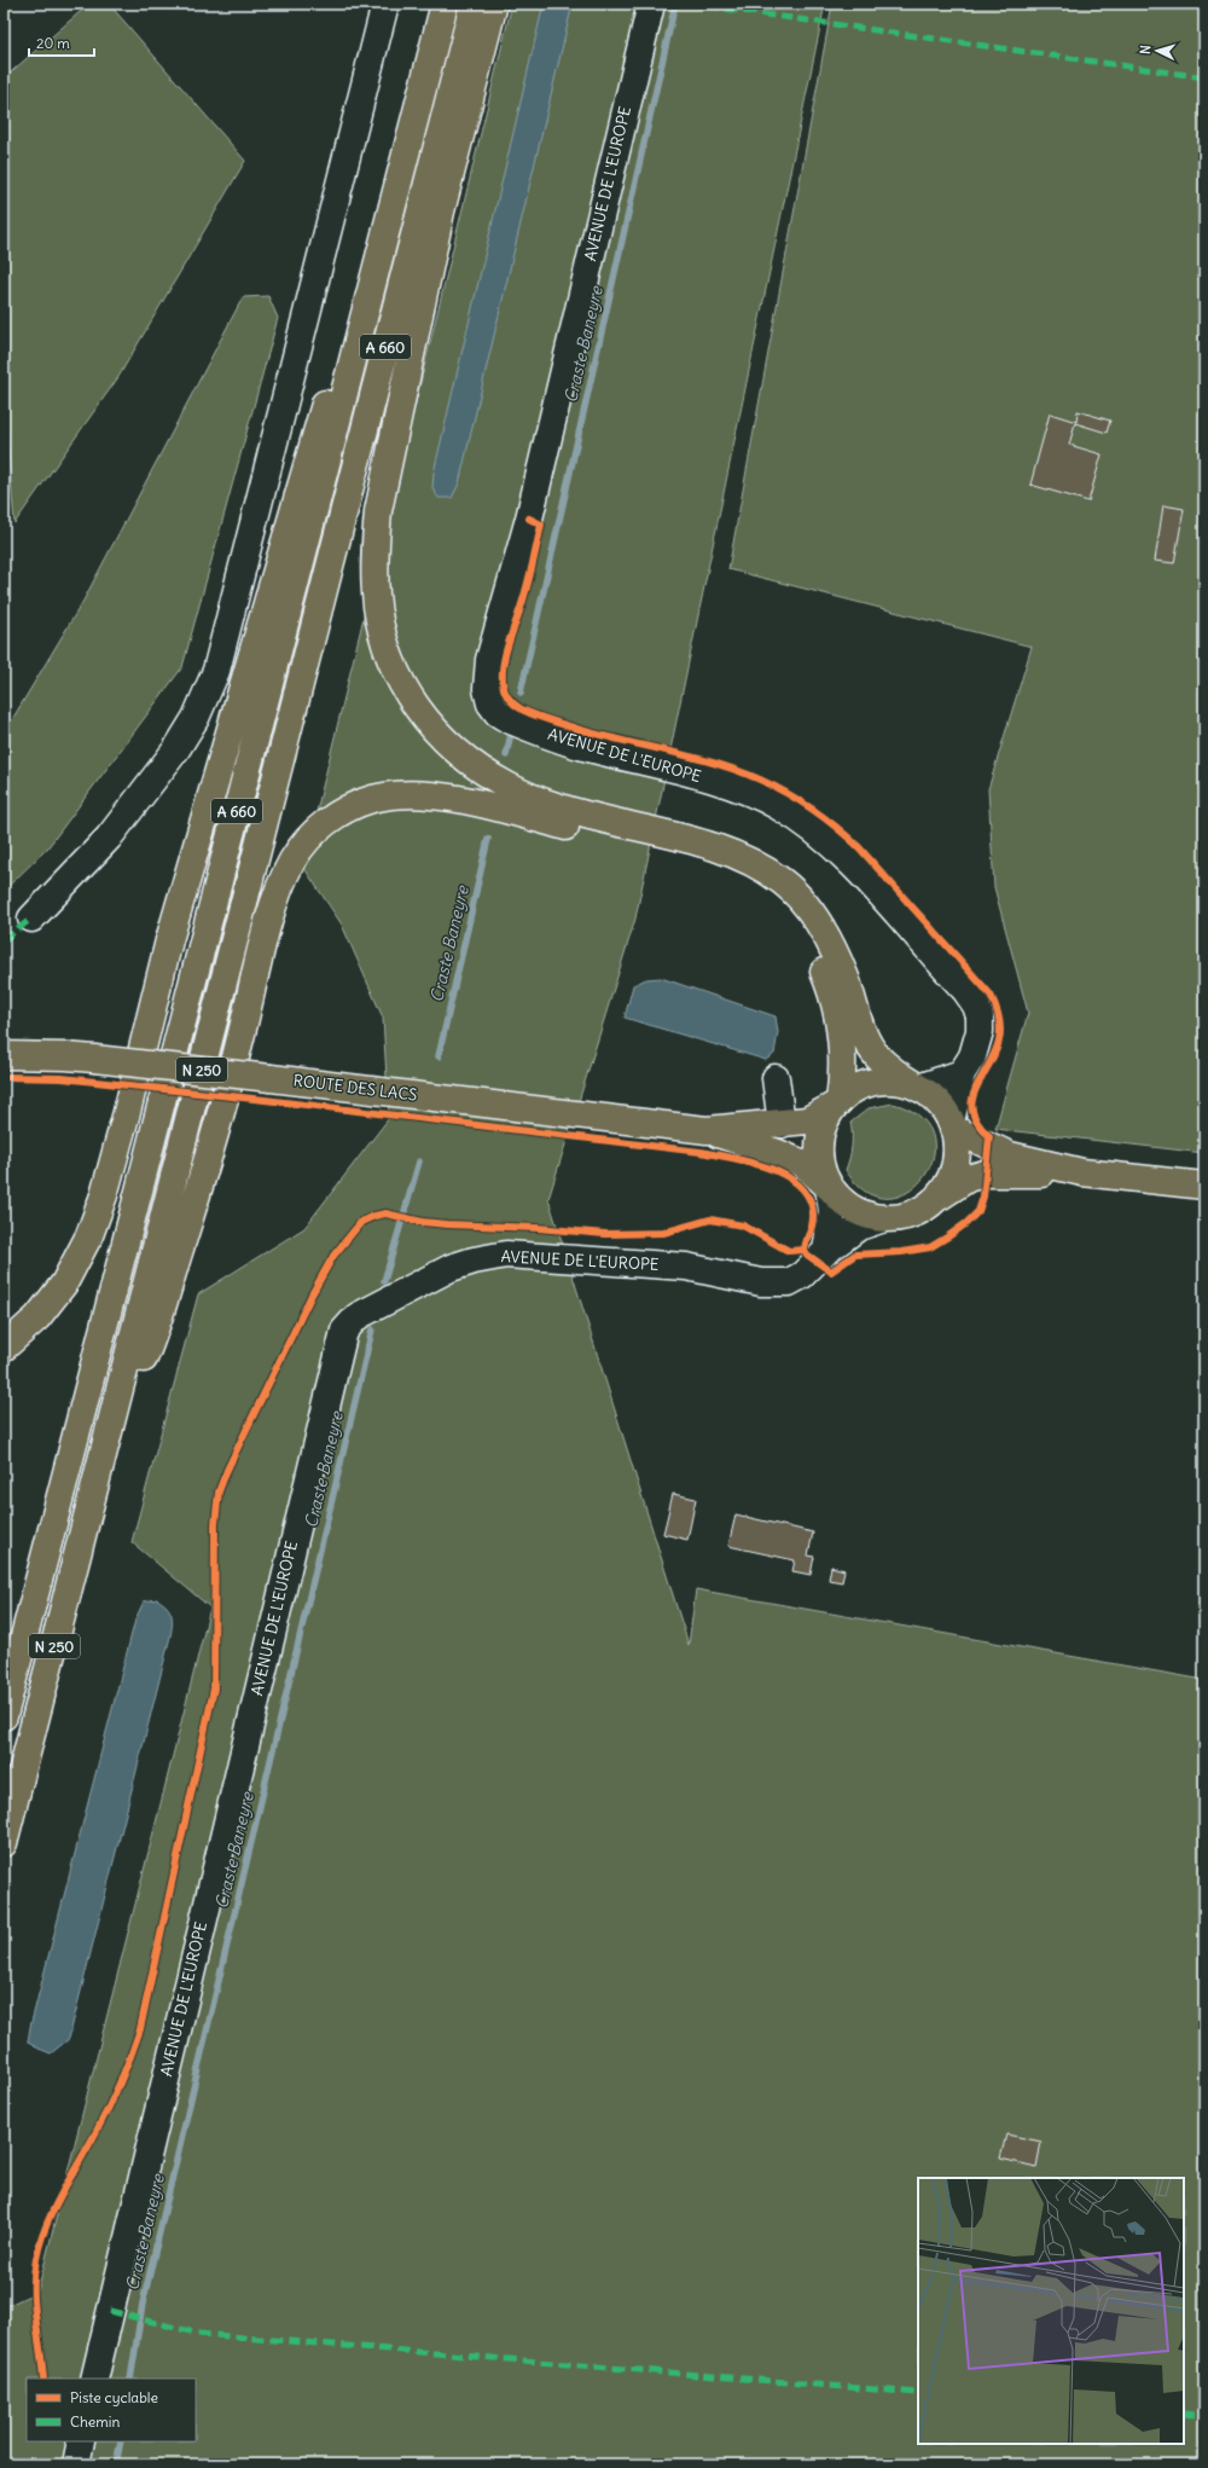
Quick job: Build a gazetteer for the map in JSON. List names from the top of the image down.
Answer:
{
  "streets": {
    "main road": ["A 660", "N 250", "ROUTE DES LACS"],
    "street": ["AVENUE DE L'EUROPE"]
  },
  "crossings": [
    ["AVENUE DE L'EUROPE", "ROUTE DES LACS"],
    ["A 660", "N 250"]
  ],
  "water": ["Craste Baneyre"],
  "legend": ["Piste cyclable", "Chemin"],
  "scale_bar": "20 m",
  "north": "left"
}
